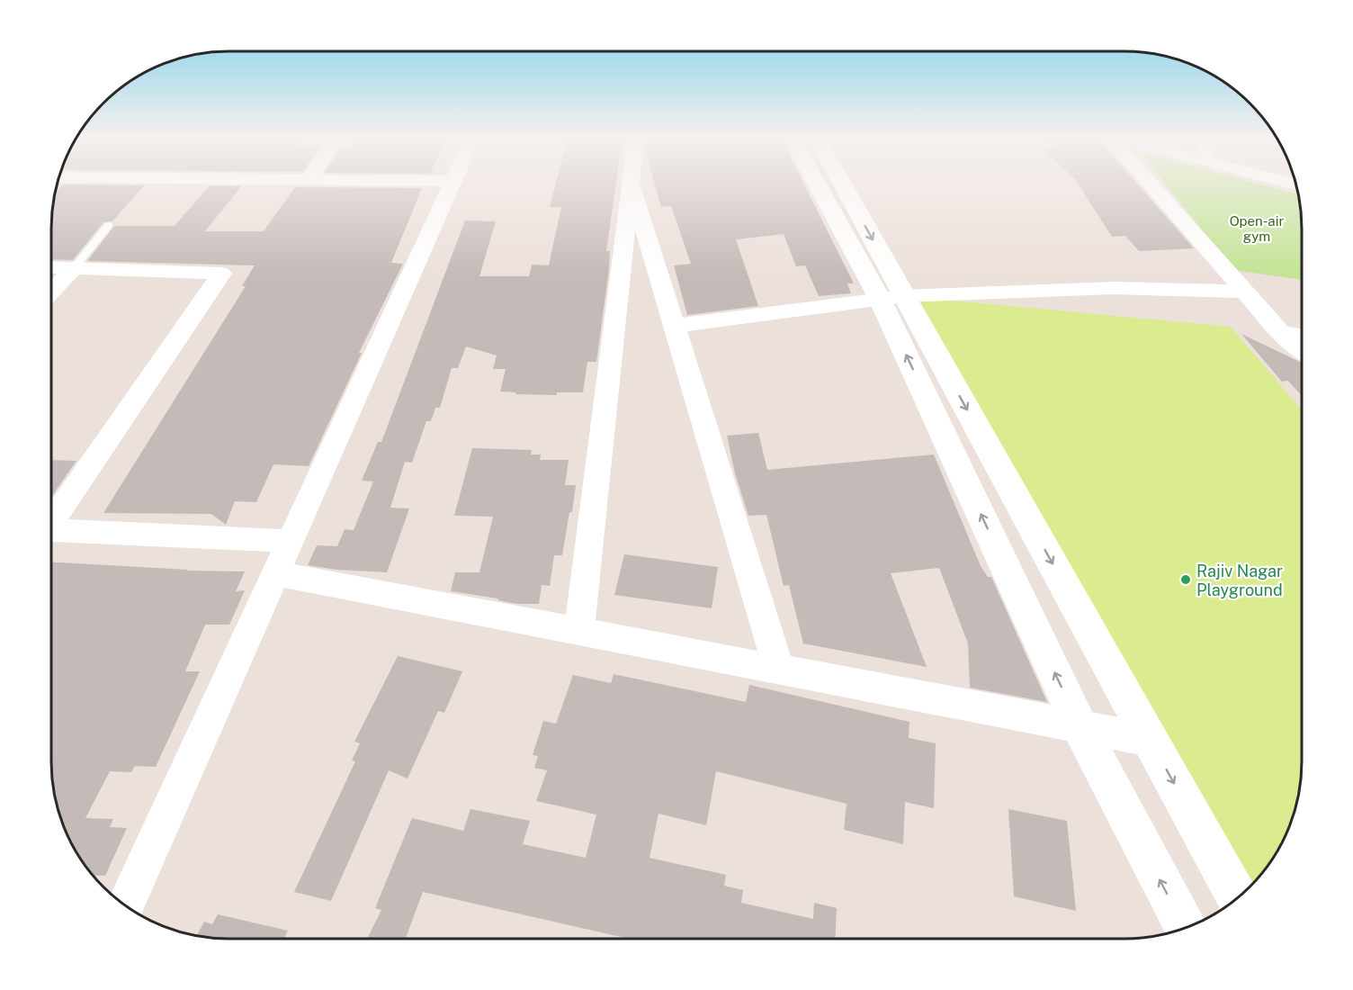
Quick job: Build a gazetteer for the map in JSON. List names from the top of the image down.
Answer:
{
  "parks": ["Open-air gym"],
  "places": ["Rajiv Nagar Playground"]
}
